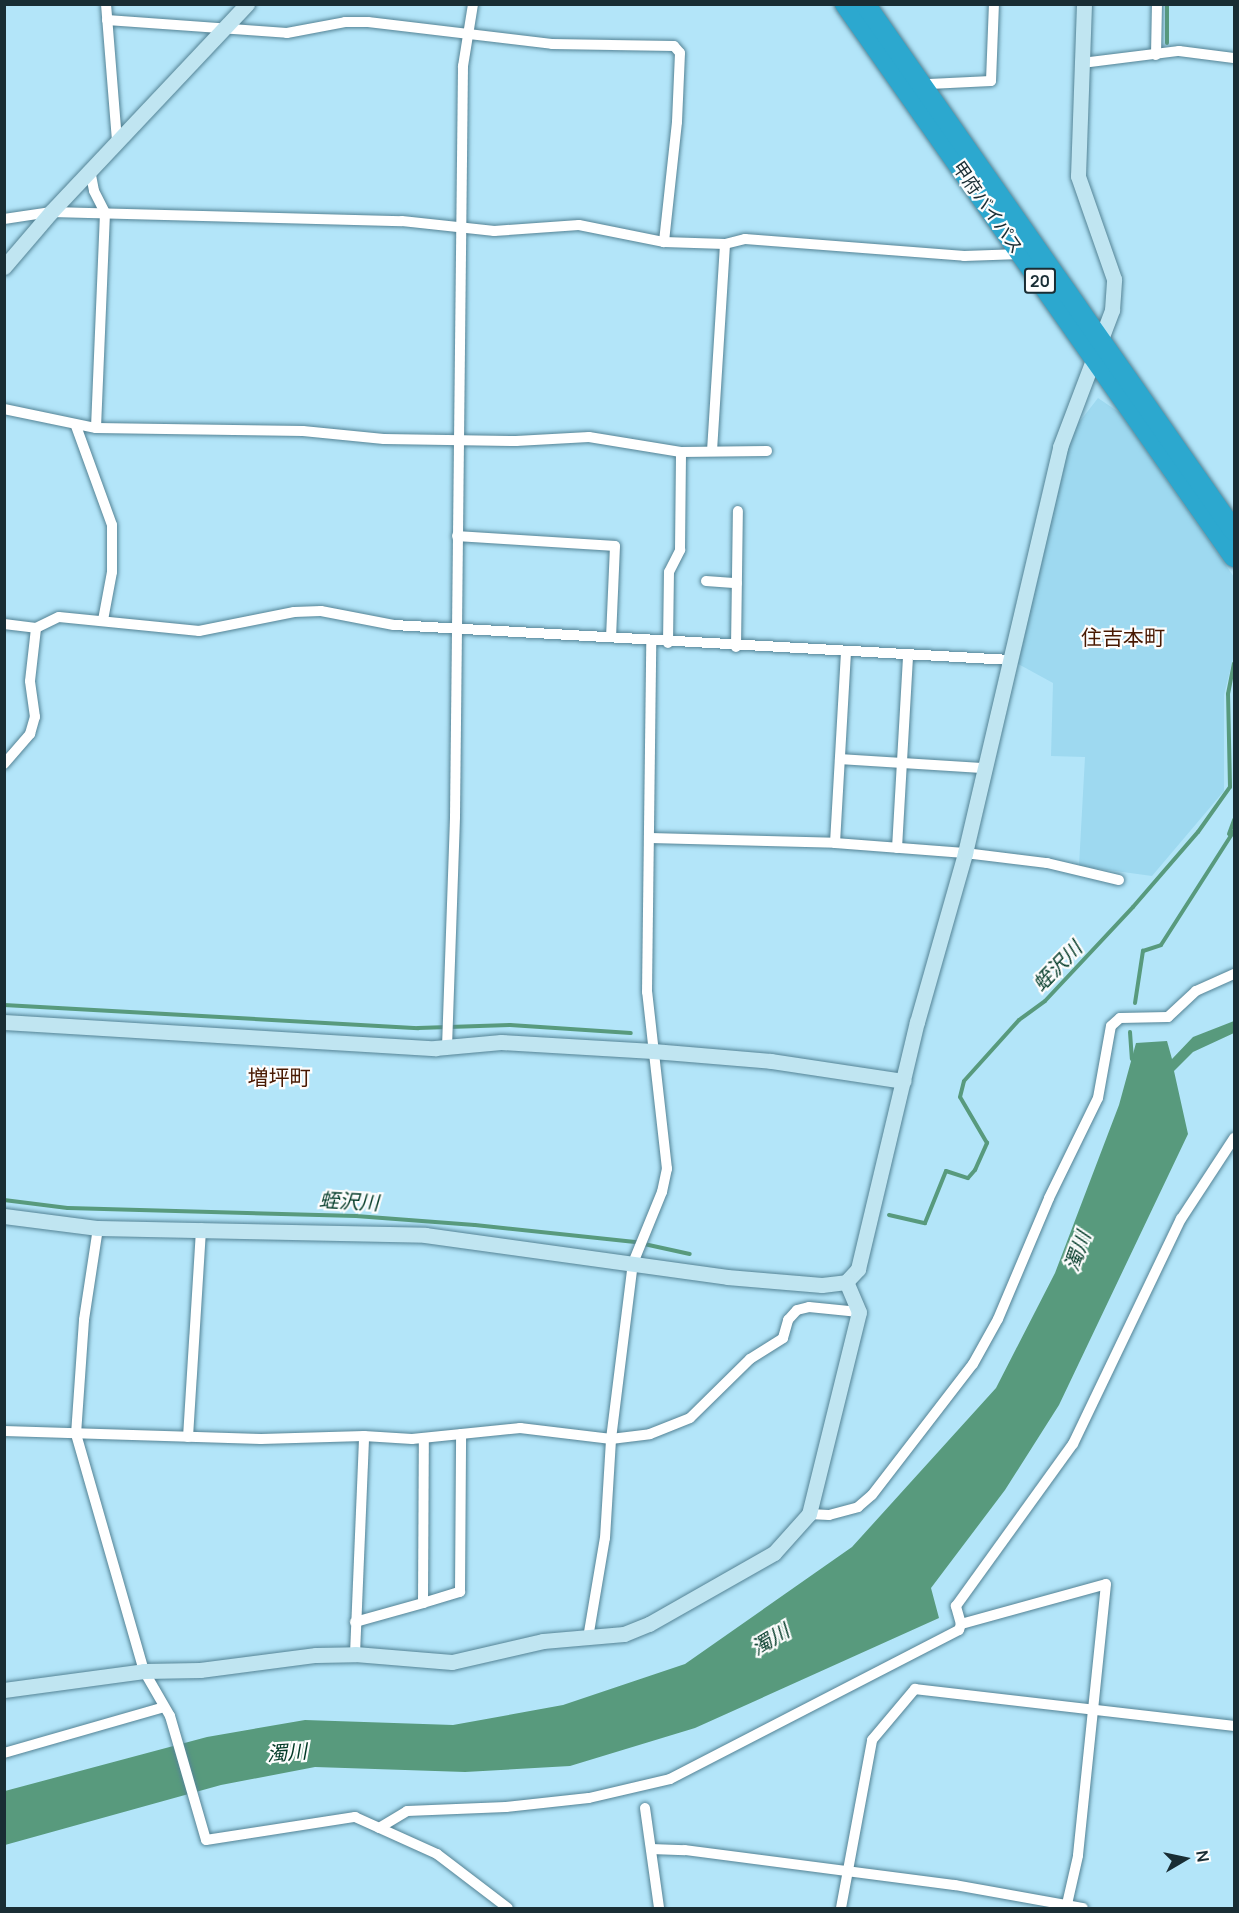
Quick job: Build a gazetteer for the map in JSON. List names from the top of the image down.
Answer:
{
  "streets": {
    "highway": ["甲府バイパス", "20"]
  },
  "districts": ["住吉本町", "増坪町"],
  "water": ["蛭沢川", "濁川"],
  "north": "right"
}
